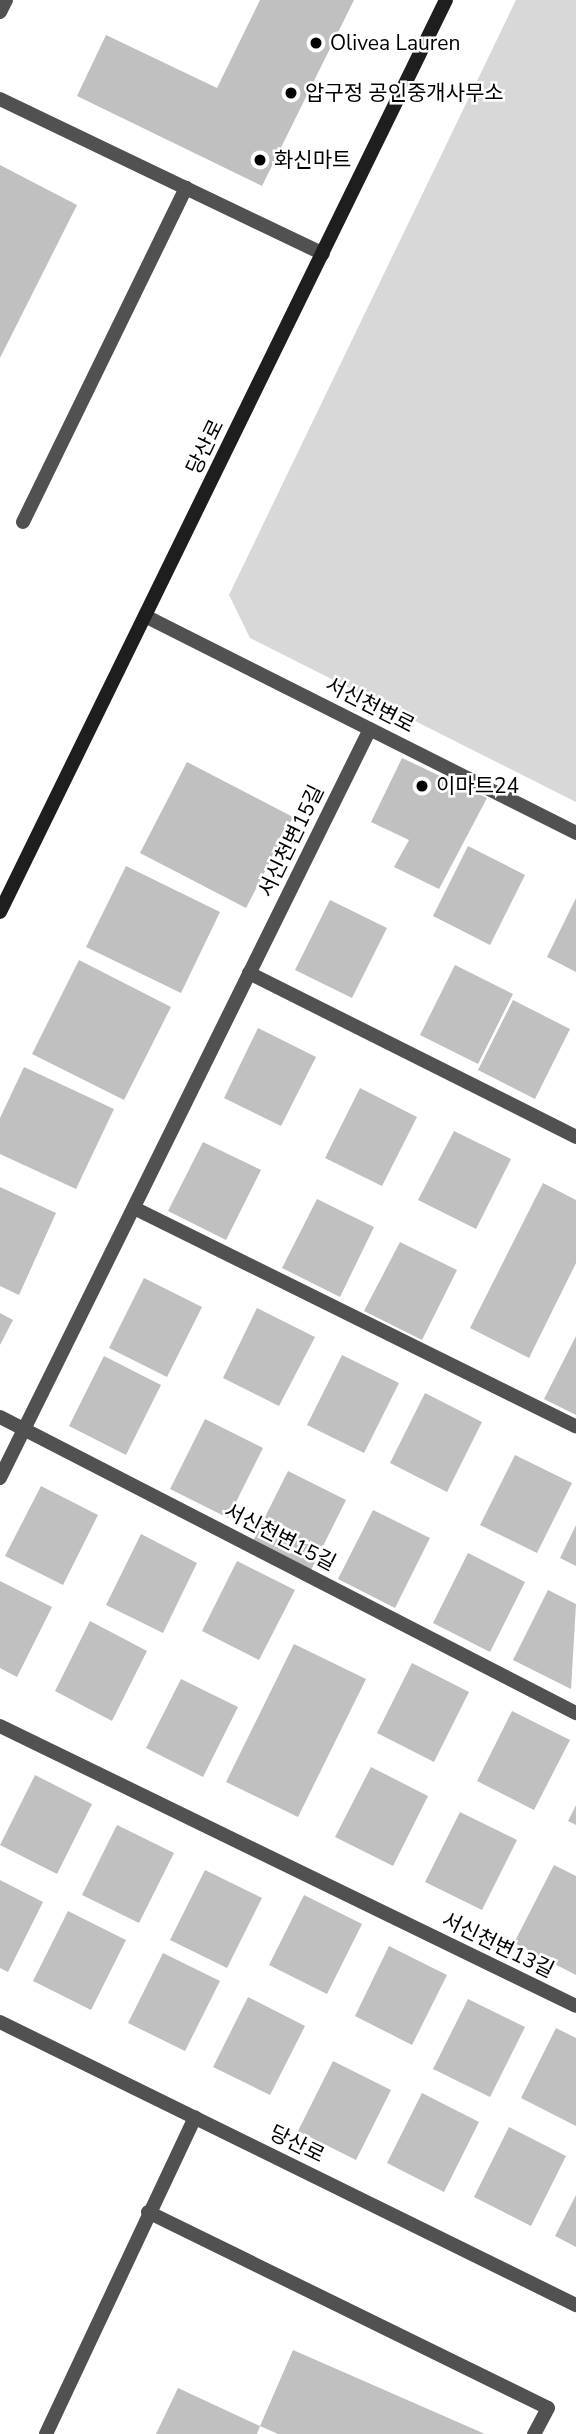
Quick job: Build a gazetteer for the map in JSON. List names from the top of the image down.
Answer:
{
  "streets": {
    "street": [
      "당산로",
      "서신천변로",
      "서신천변15길",
      "서신천변13길"
    ]
  },
  "crossings": [
    ["당산로", "서신천변로"],
    ["서신천변로", "서신천변15길"]
  ],
  "places": [
    "Olivea Lauren",
    "압구정 공인중개사무소",
    "화신마트",
    "이마트24"
  ]
}
